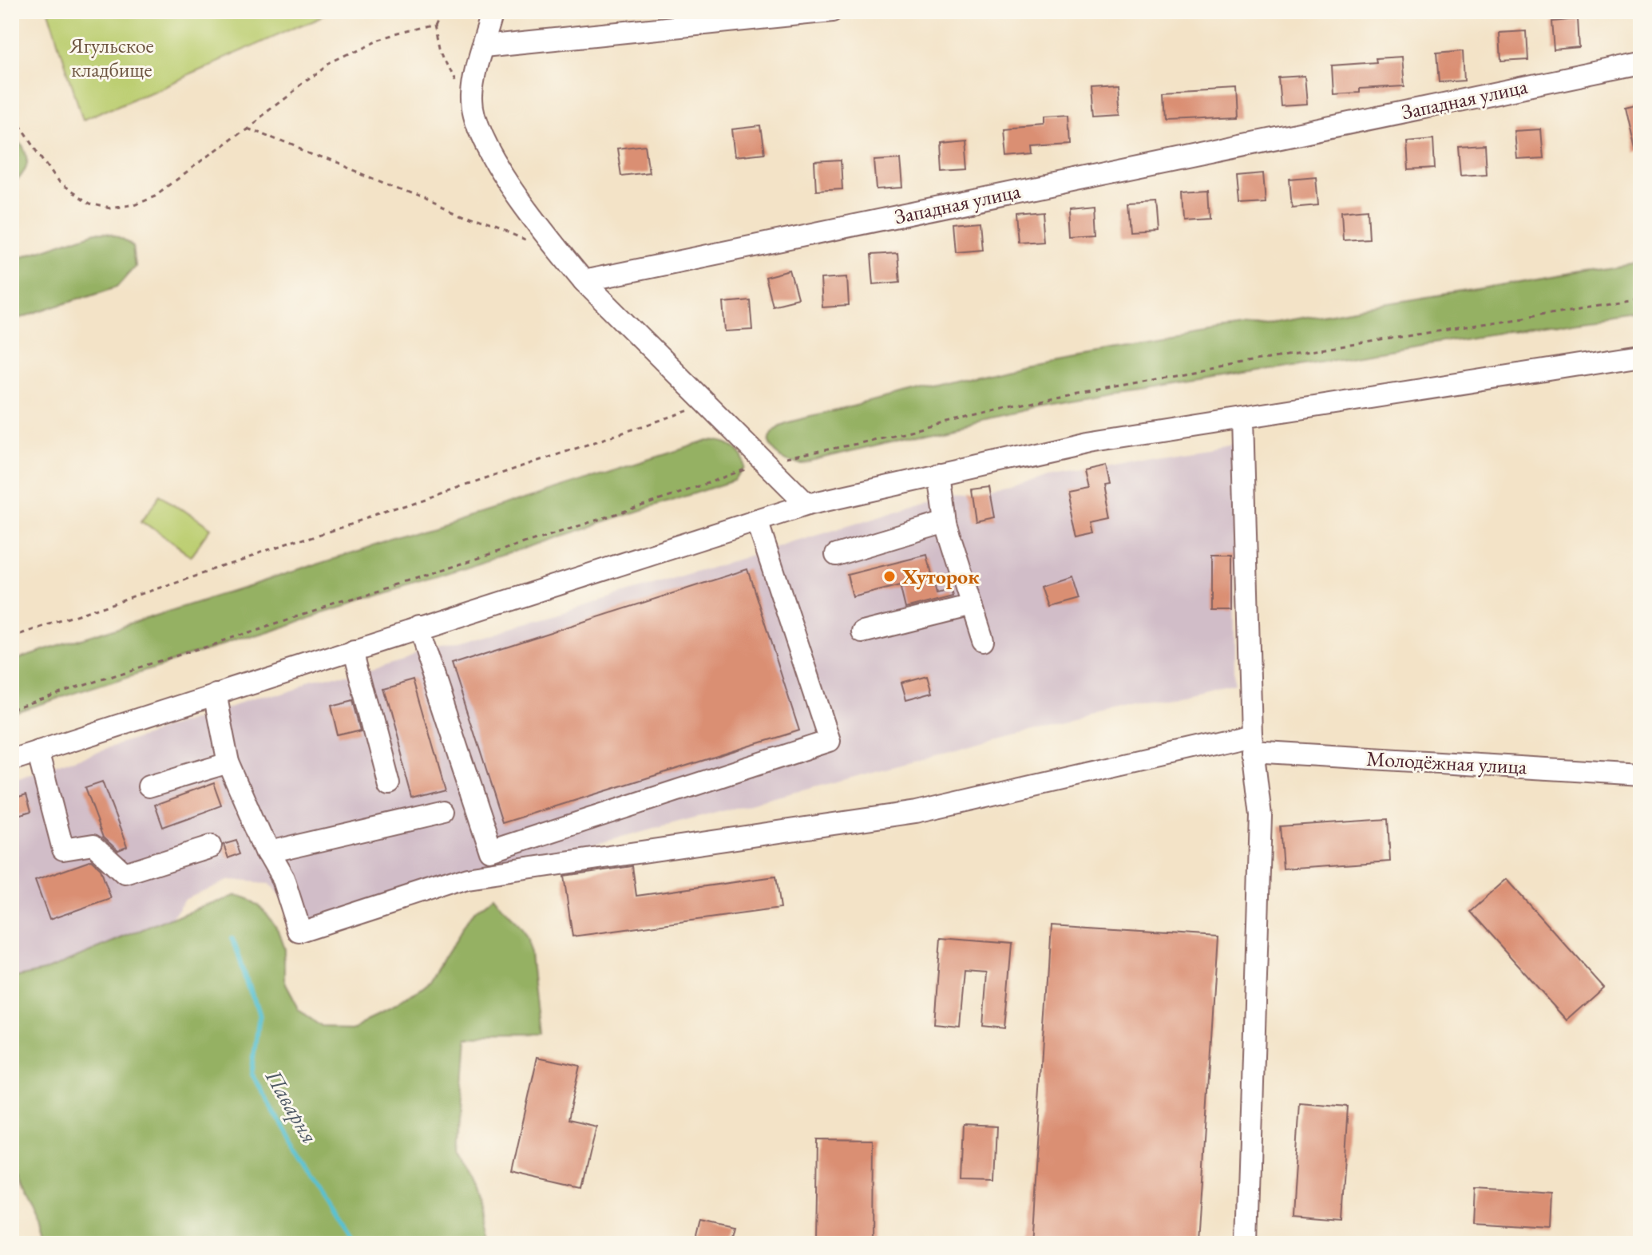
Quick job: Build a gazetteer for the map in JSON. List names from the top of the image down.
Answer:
{
  "streets": {
    "street": ["Западная улица", "Молодёжная улица"]
  },
  "water": ["Паварня"],
  "parks": ["Ягульское кладбище"],
  "places": ["Хуторок"]
}
